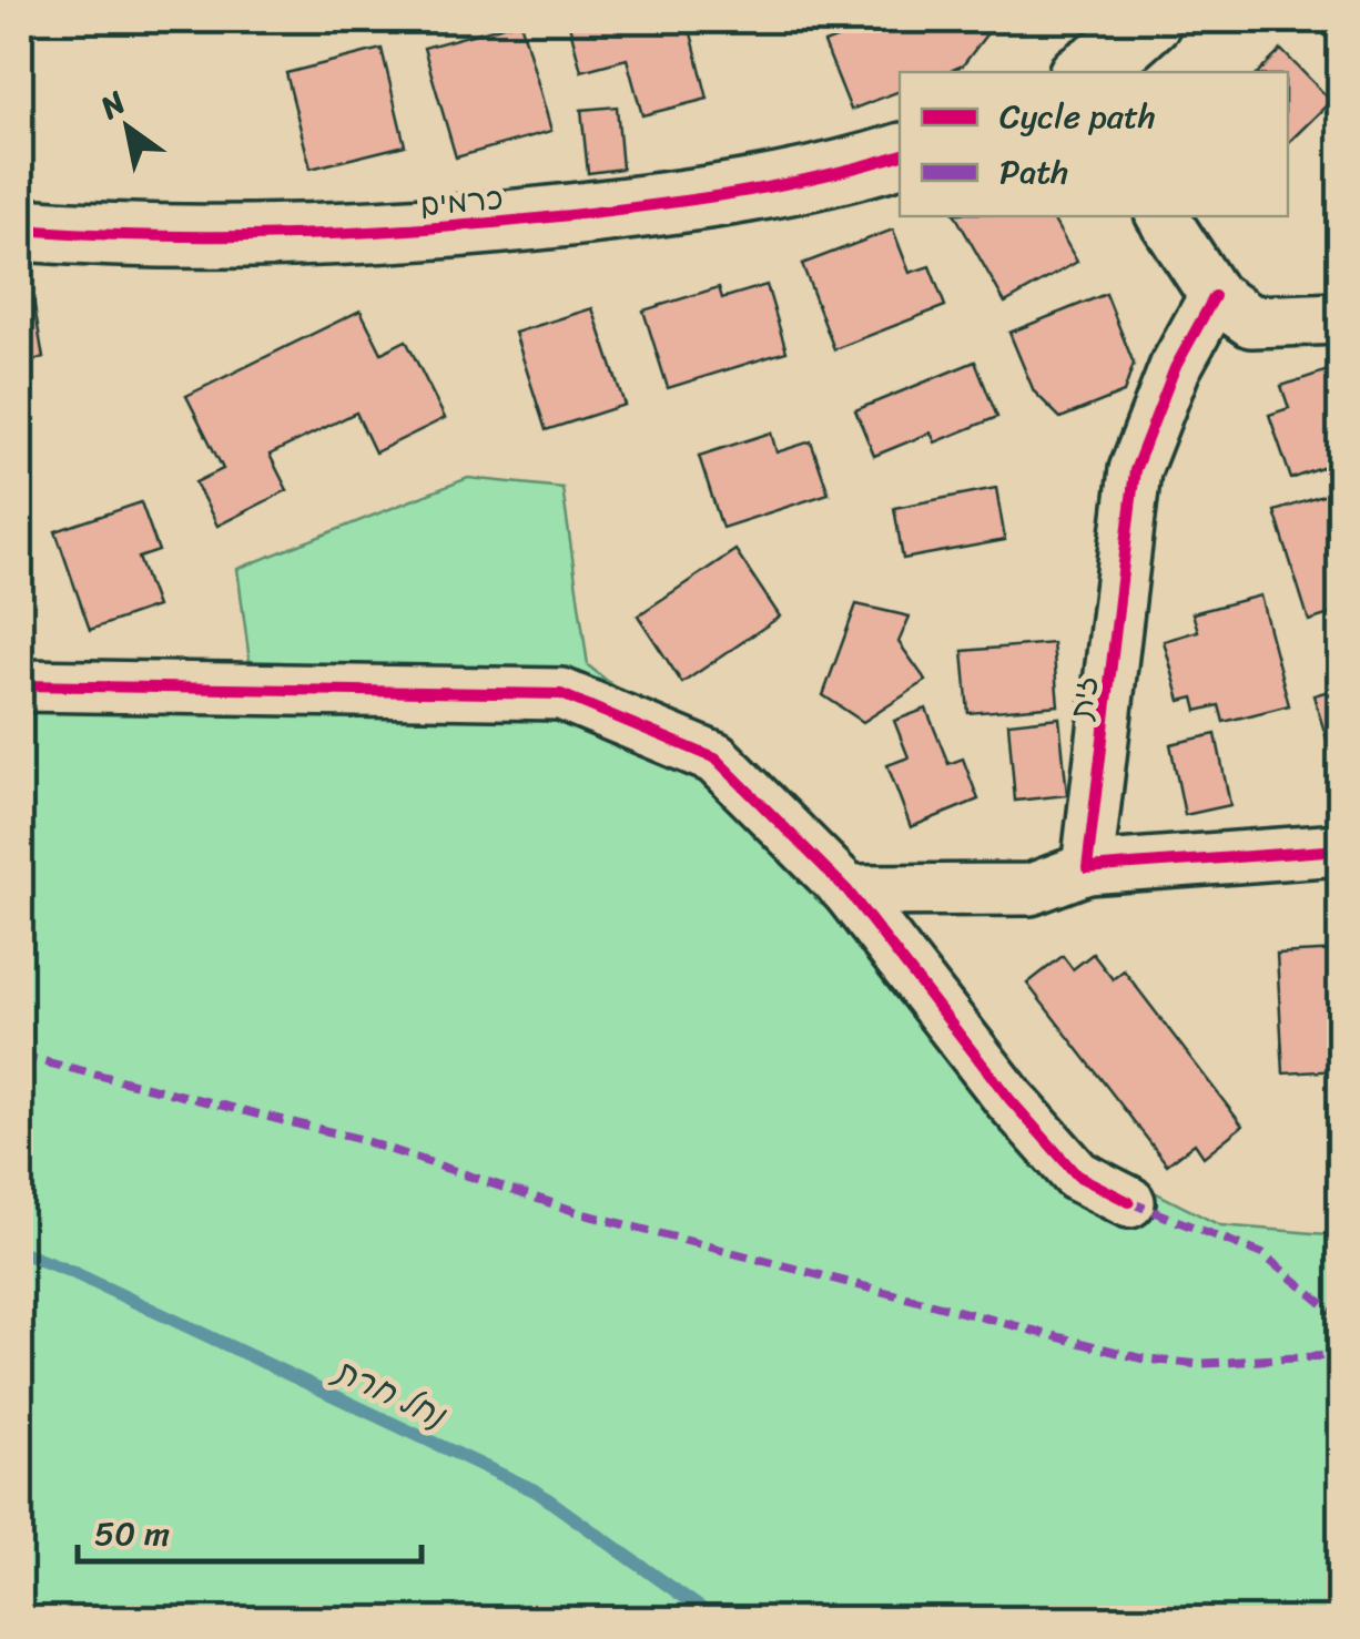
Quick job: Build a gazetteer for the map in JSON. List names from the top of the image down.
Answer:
{
  "streets": {
    "street": ["כרמים", "זית"]
  },
  "water": ["נחל חרת"],
  "legend": ["Cycle path", "Path"],
  "scale_bar": "50 m",
  "north": "top left"
}
